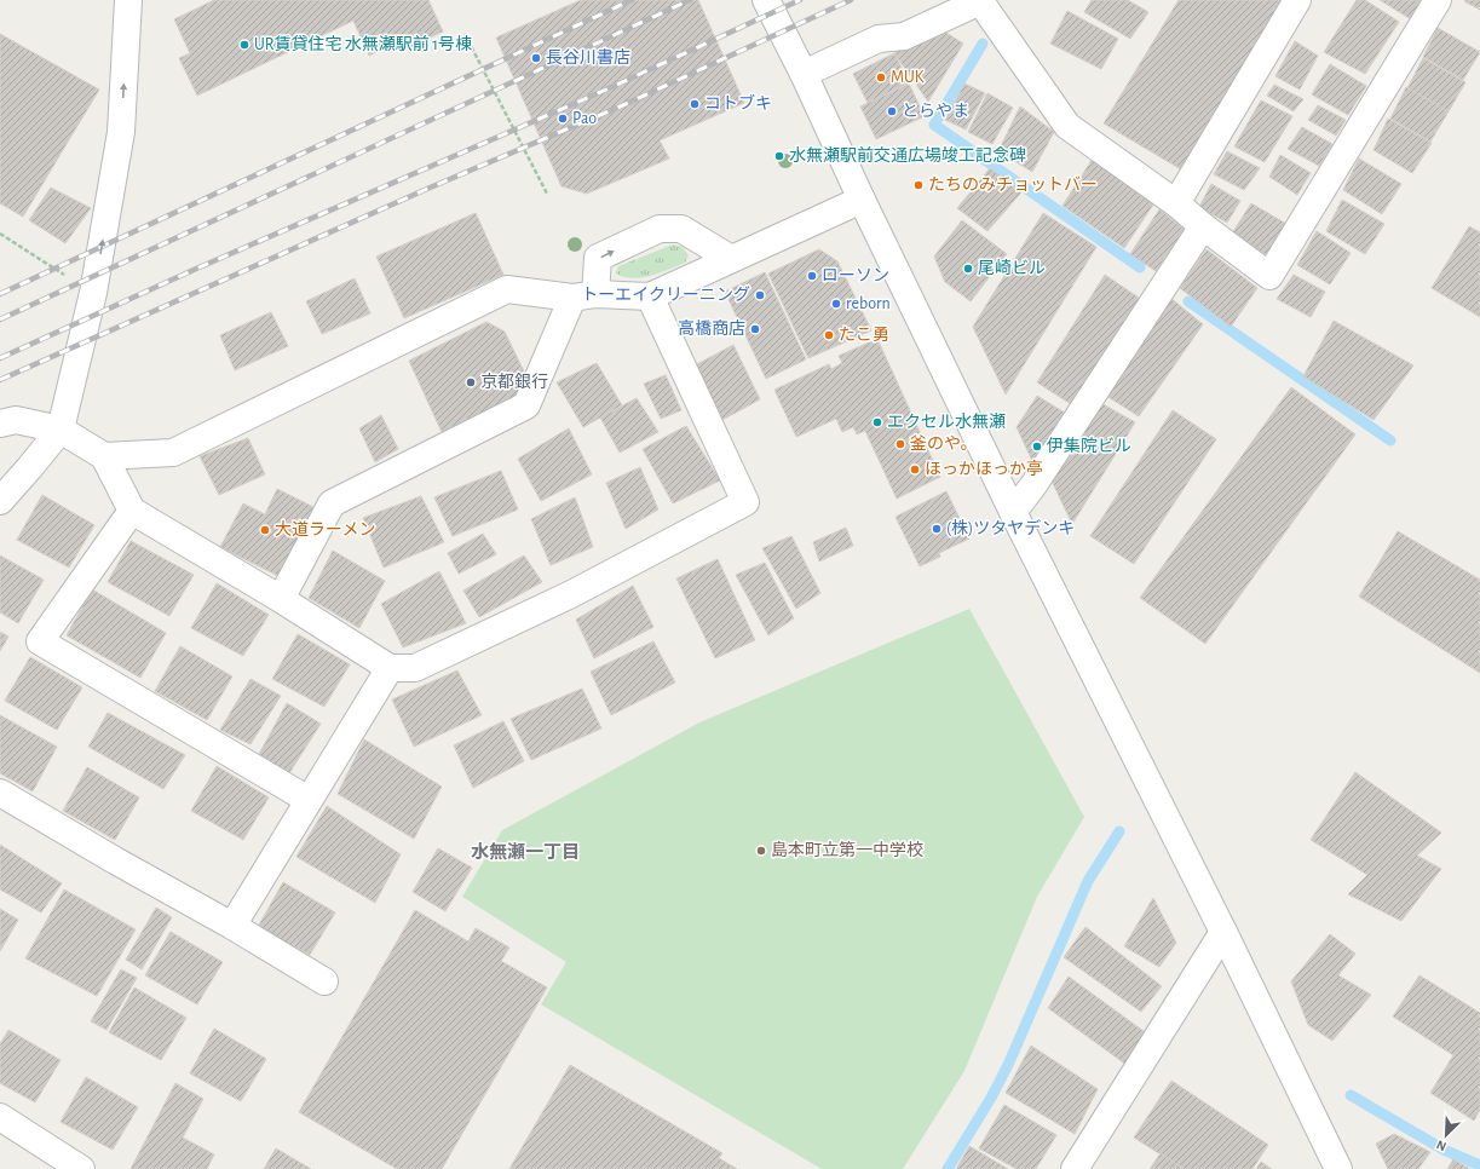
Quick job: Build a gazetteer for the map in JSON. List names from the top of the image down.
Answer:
{
  "districts": ["水無瀬一丁目"],
  "places": [
    "UR賃貸住宅 水無瀬駅前 1号棟",
    "長谷川書店",
    "MUK",
    "コトブキ",
    "とらやま",
    "Pao",
    "水無瀬駅前交通広場竣工記念碑",
    "たちのみチョットバー",
    "尾崎ビル",
    "ローソン",
    "トーエイクリーニング",
    "reborn",
    "高橋商店",
    "たこ勇",
    "京都銀行",
    "エクセル水無瀬",
    "釜のや。",
    "伊集院ビル",
    "ほっかほっか亭",
    "(株)ツタヤデンキ",
    "大道ラーメン",
    "島本町立第一中学校"
  ],
  "north": "bottom left"
}
